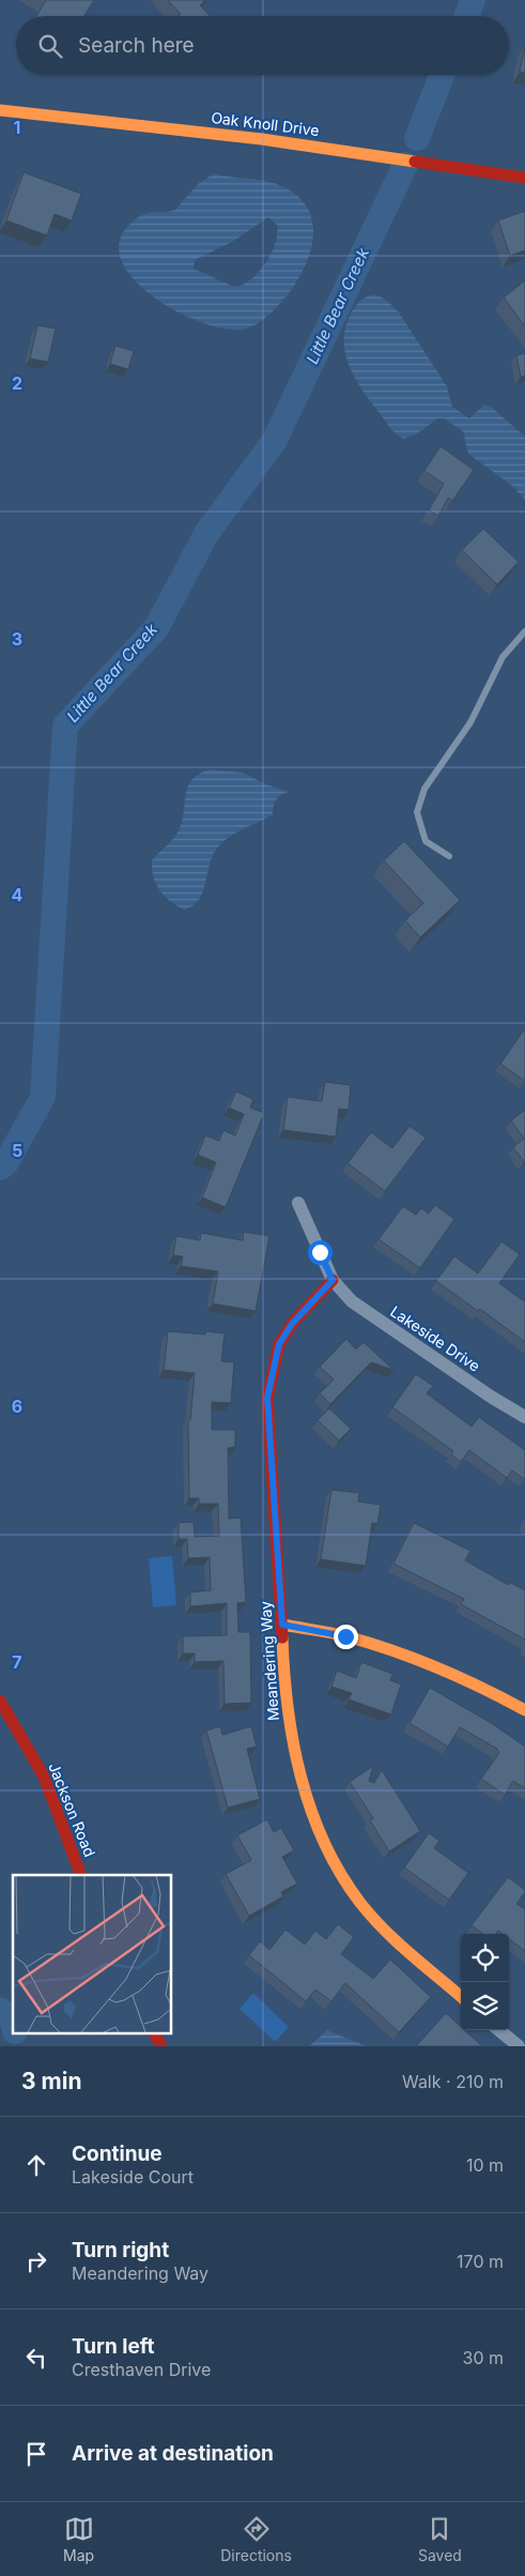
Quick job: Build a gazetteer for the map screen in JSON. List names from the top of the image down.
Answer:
{
  "streets": {
    "street": [
      "Oak Knoll Drive",
      "Lakeside Drive",
      "Meandering Way",
      "Jackson Road"
    ]
  },
  "crossings": [
    ["Lakeside Drive", "Meandering Way"]
  ],
  "water": ["Little Bear Creek"],
  "page": {
    "search": "Search here",
    "heading": ["3 min", "Walk · 210 m"],
    "list": [
      ["Continue", "Lakeside Court", "10 m"],
      ["Turn right", "Meandering Way", "170 m"],
      ["Turn left", "Cresthaven Drive", "30 m"],
      "Arrive at destination"
    ],
    "nav": ["Map", "Directions", "Saved"]
  },
  "grid": {
    "rows": [
      "1",
      "2",
      "3",
      "4",
      "5",
      "6",
      "7"
    ]
  }
}
